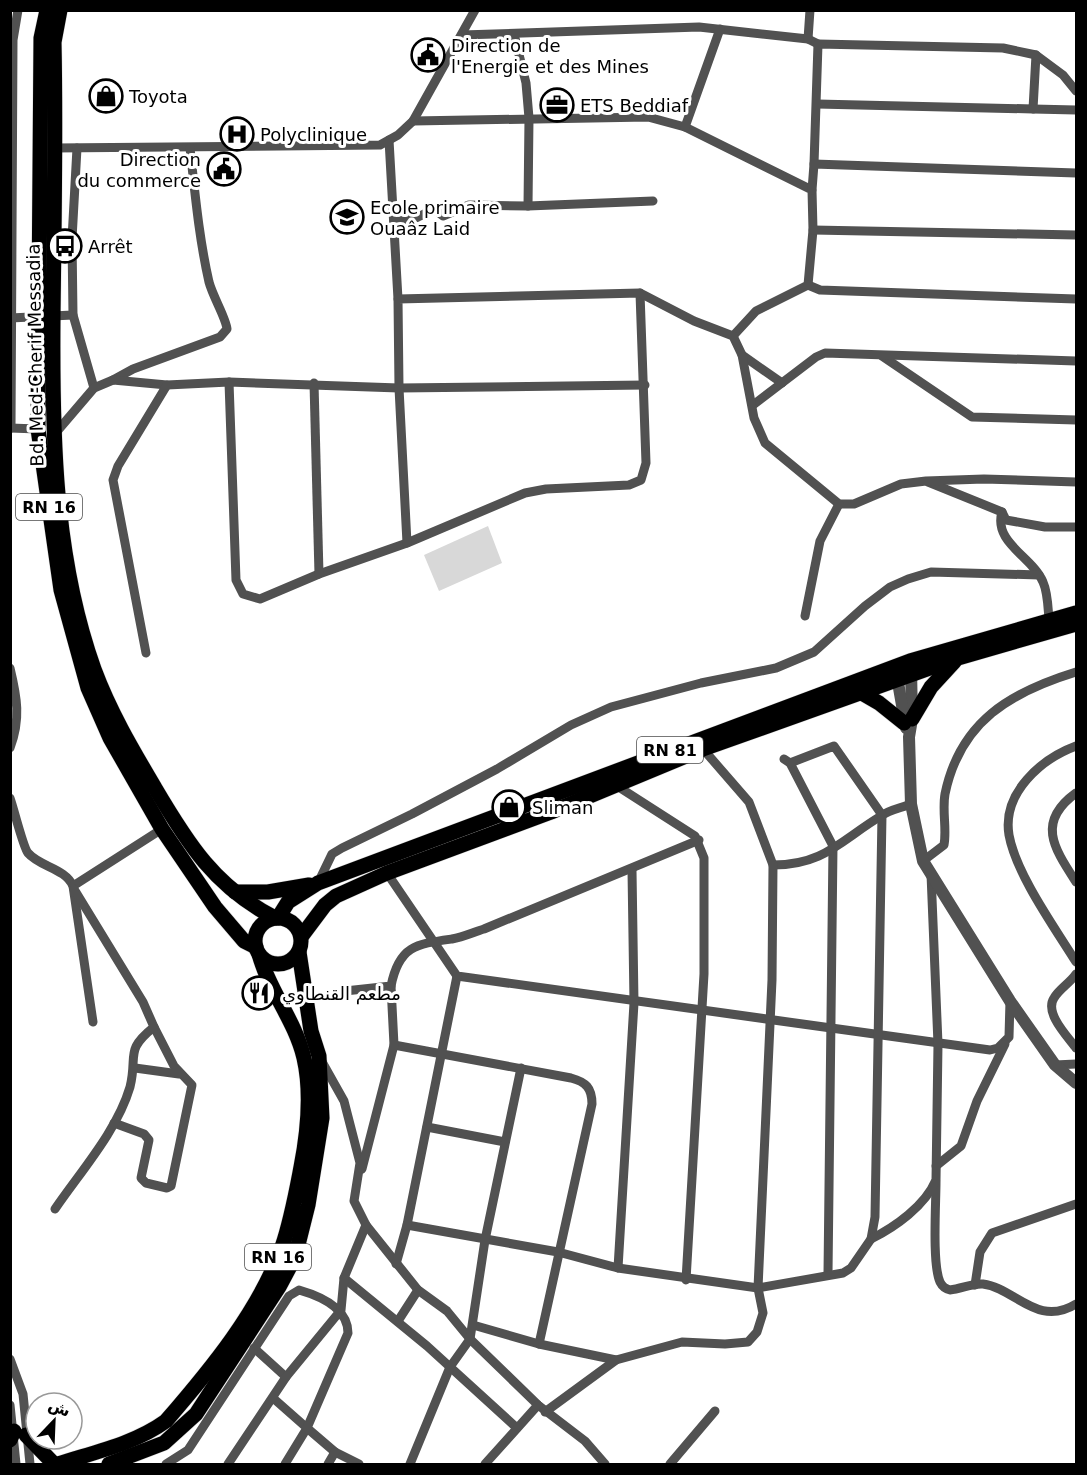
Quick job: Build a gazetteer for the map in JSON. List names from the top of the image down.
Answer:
{
  "streets": {
    "highway": ["Bd. Med-Cherif Messadia", "RN 16", "RN 81"]
  },
  "crossings": [
    ["Bd. Med-Cherif Messadia", "RN 16"],
    ["Bd. Med-Cherif Messadia", "RN 81"],
    ["RN 16", "RN 81"]
  ],
  "places": {
    "public building": ["Direction de l'Energie et des Mines", "Direction du commerce"],
    "shop": ["Toyota", "Sliman"],
    "office": ["ETS Beddiaf"],
    "hospital": ["Polyclinique"],
    "school or university": ["Ecole primaire Ouaâz Laid"],
    "bus stop": ["Arrêt"],
    "restaurant": ["مطعم القنطاوي"]
  },
  "north": "top right"
}
